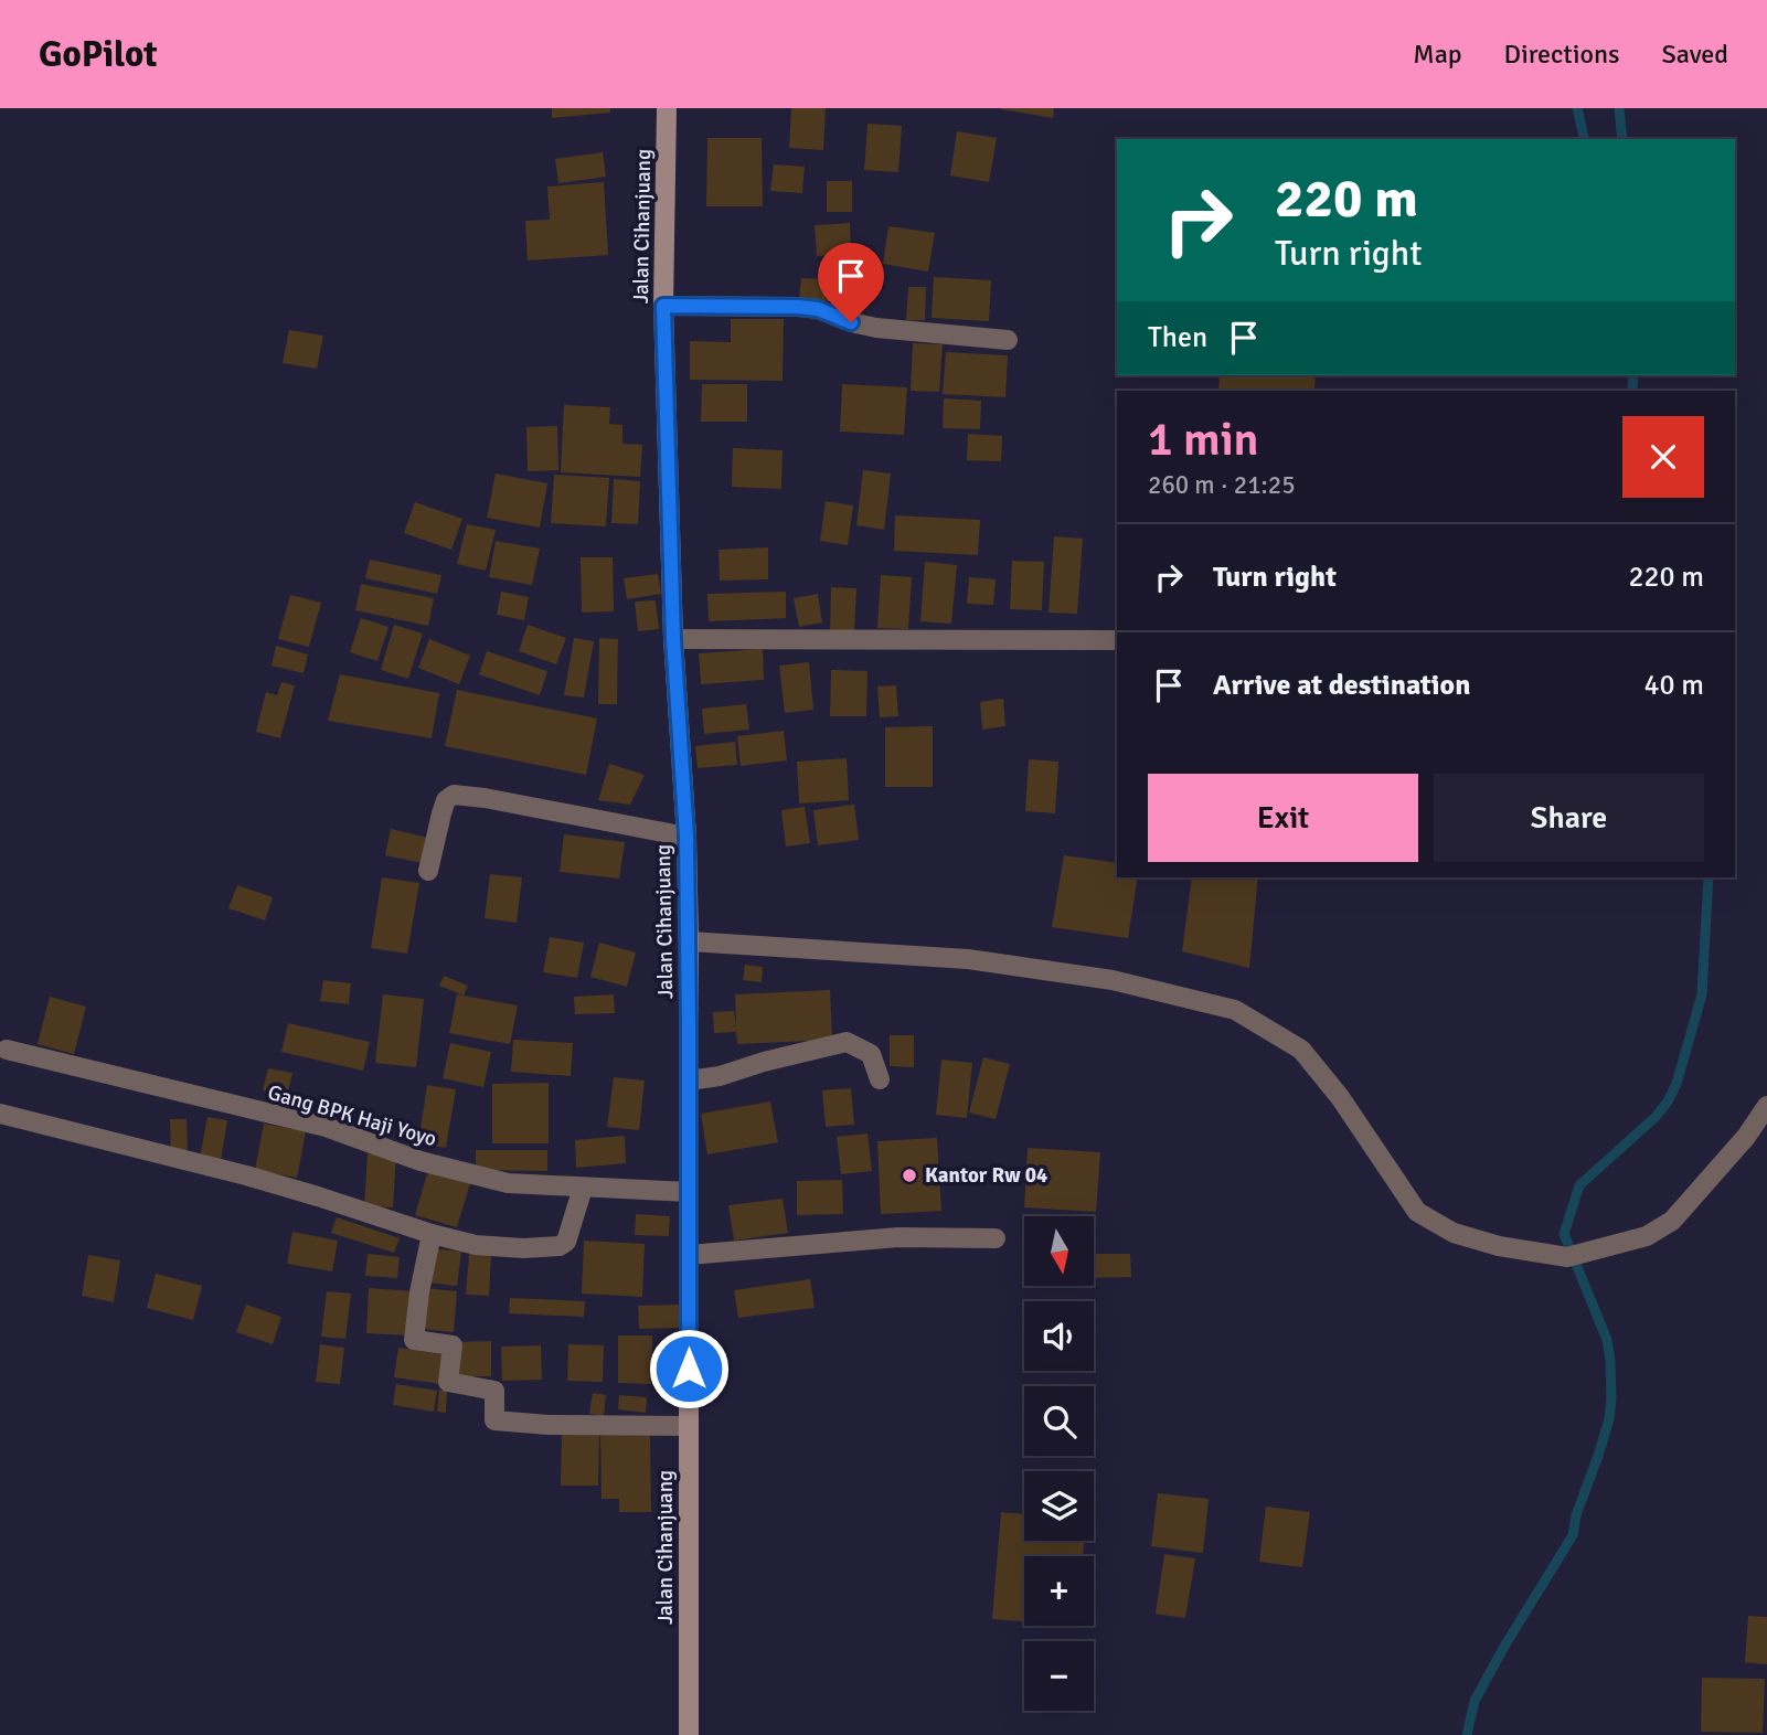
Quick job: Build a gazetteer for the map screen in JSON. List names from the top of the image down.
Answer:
{
  "streets": {
    "main road": ["Jalan Cihanjuang"],
    "street": ["Gang BPK Haji Yoyo"]
  },
  "crossings": [
    ["Jalan Cihanjuang", "Gang BPK Haji Yoyo"]
  ],
  "places": ["Kantor Rw 04"],
  "north": "bottom",
  "page": {
    "header": "GoPilot",
    "nav": ["Map", "Directions", "Saved"],
    "turn": ["220 m", "Turn right"],
    "then": "Then",
    "heading": ["1 min", "260 m · 21:25"],
    "list": [
      {
        "name": "Turn right",
        "value": "220 m"
      },
      {
        "name": "Arrive at destination",
        "value": "40 m"
      }
    ],
    "buttons": ["Exit", "Share"],
    "map_buttons": ["+", "−"]
  }
}
